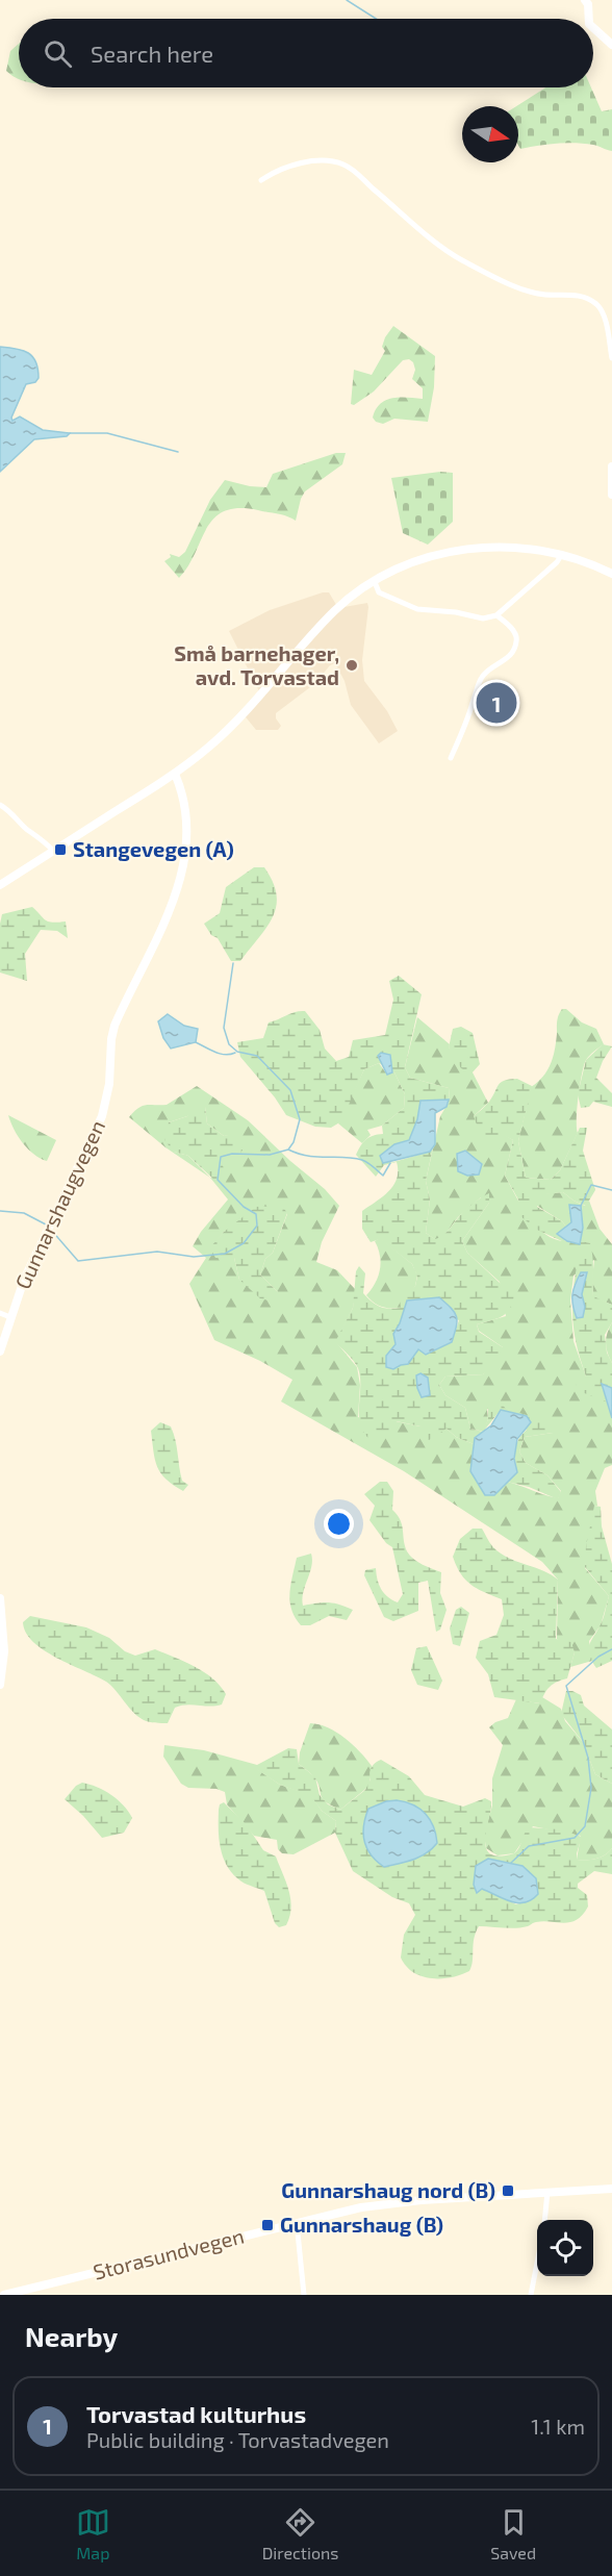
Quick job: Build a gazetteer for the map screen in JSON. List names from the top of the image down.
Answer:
{
  "streets": {
    "main road": ["Gunnarshaugvegen", "Storasundvegen"]
  },
  "places": {
    "other": ["Små barnehager, avd. Torvastad"],
    "transit": ["Stangevegen (A)", "Gunnarshaug nord (B)", "Gunnarshaug (B)"]
  },
  "north": "right",
  "page": {
    "search": "Search here",
    "pins": "1",
    "heading": "Nearby",
    "list": [
      {
        "mark": "1",
        "name": "Torvastad kulturhus",
        "note": "Public building · Torvastadvegen",
        "value": "1.1 km"
      }
    ],
    "nav": ["Map", "Directions", "Saved"]
  }
}
